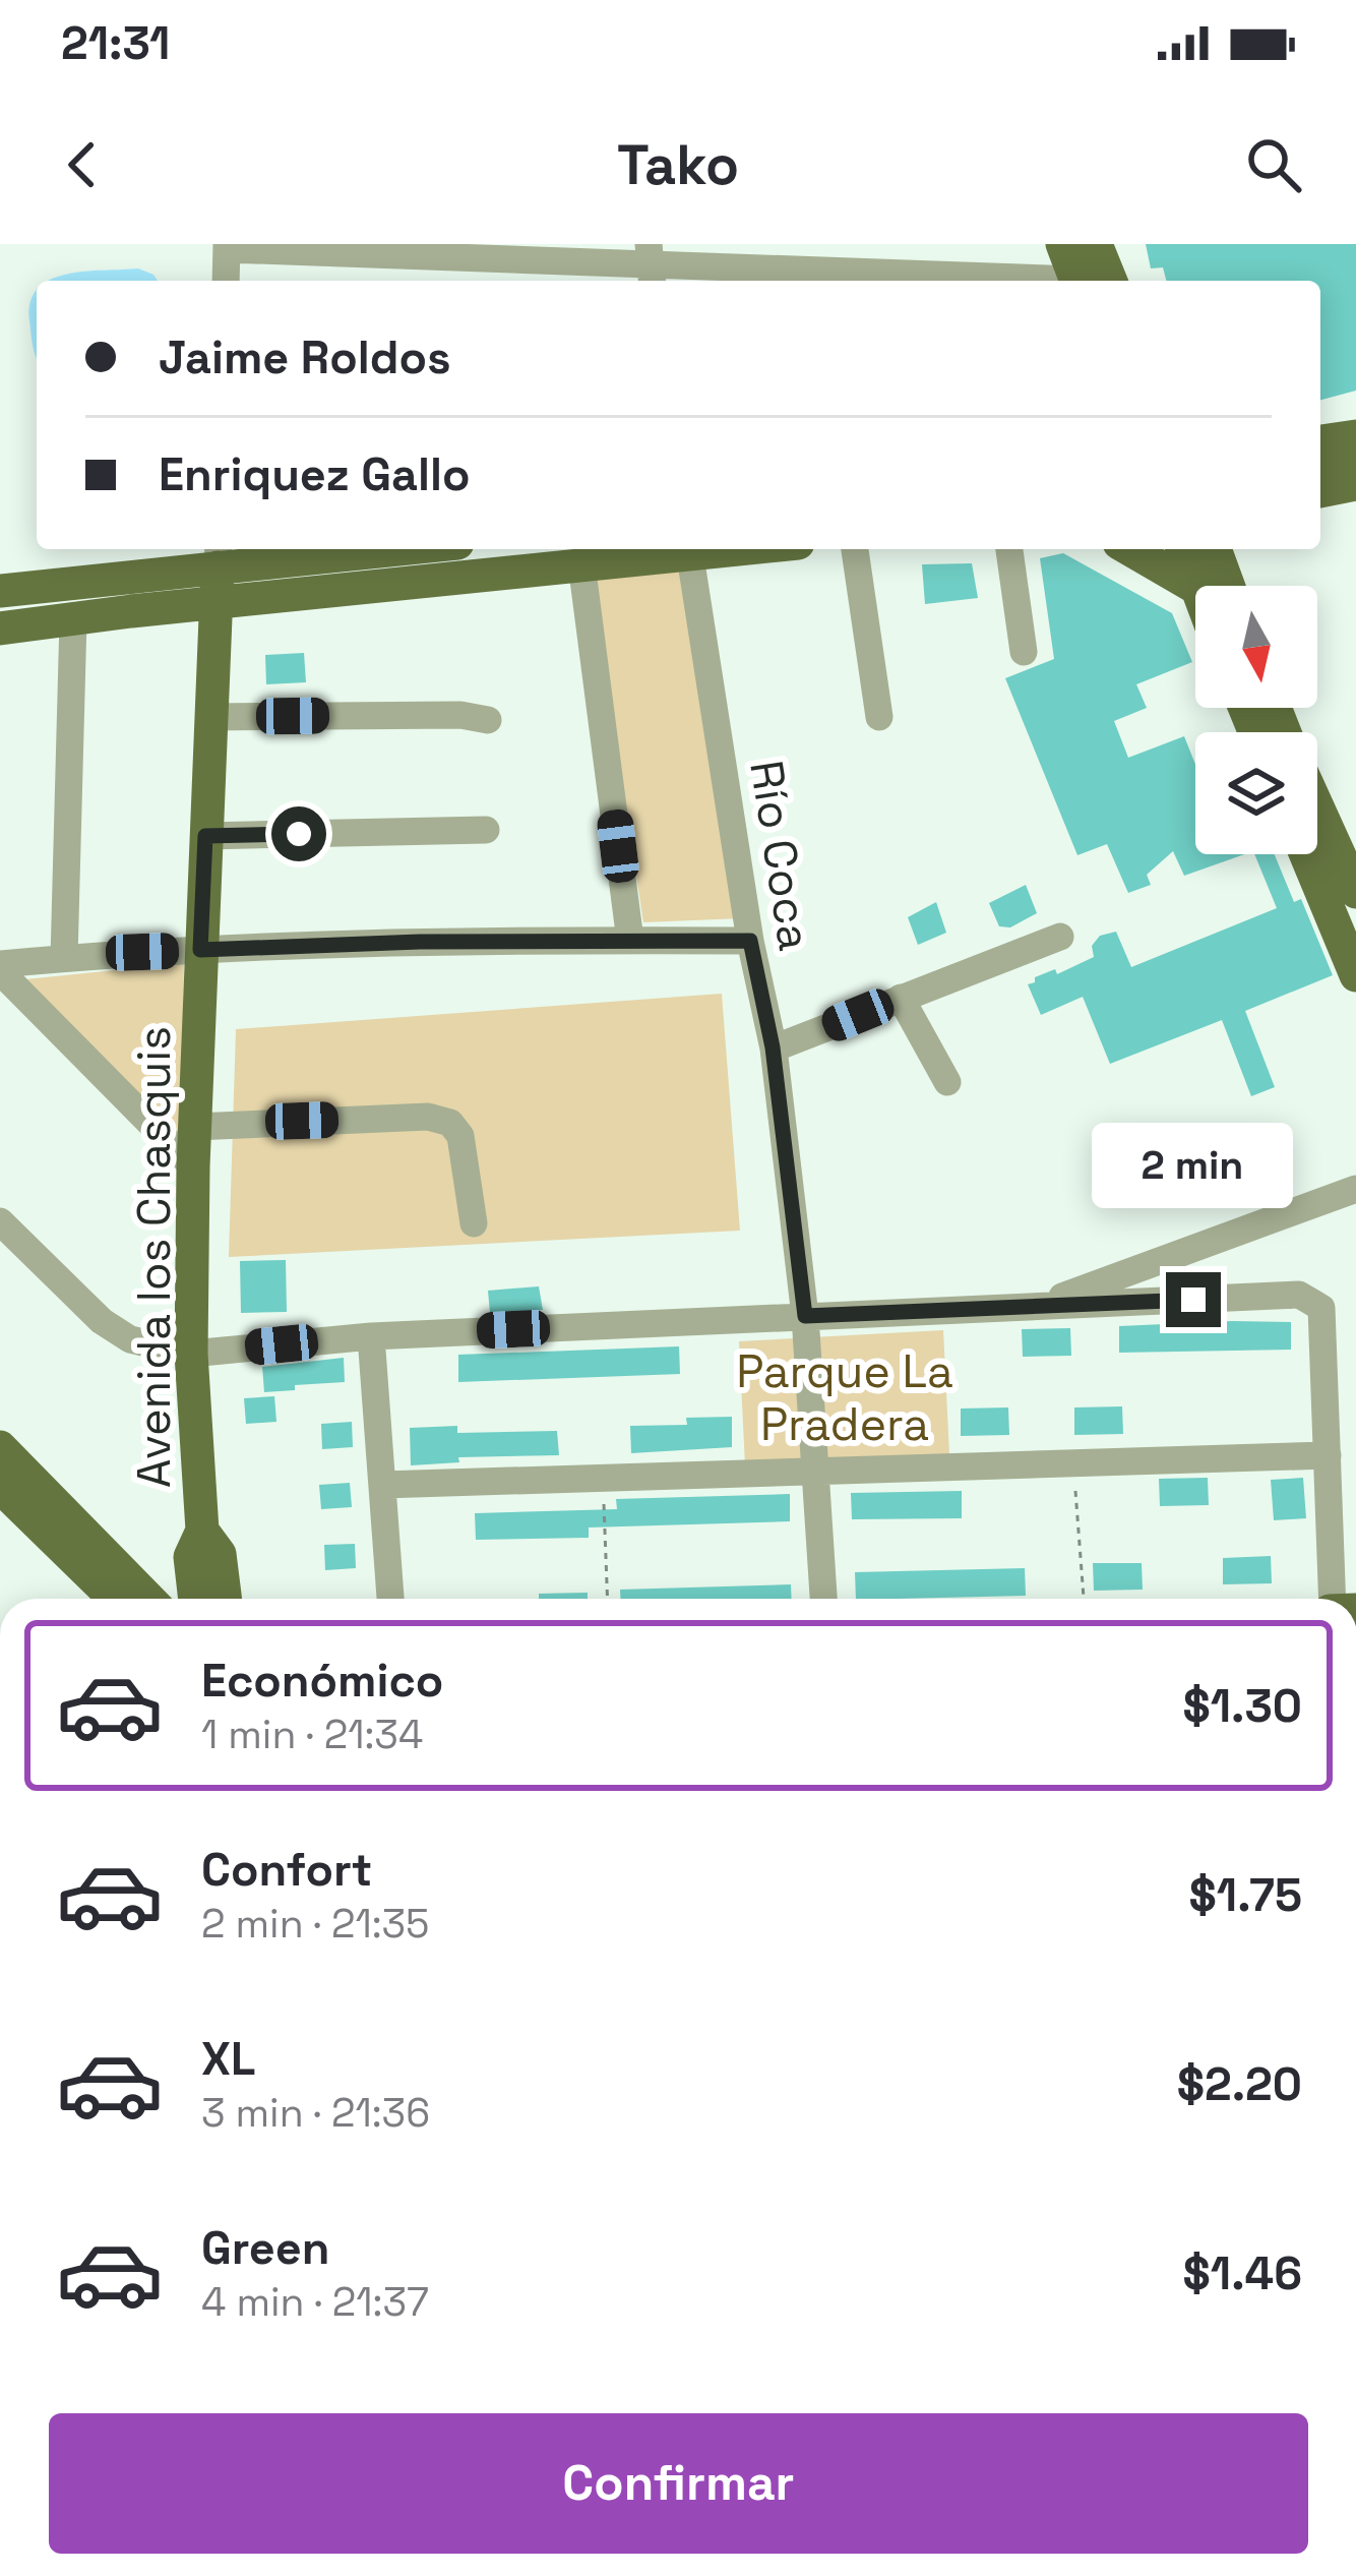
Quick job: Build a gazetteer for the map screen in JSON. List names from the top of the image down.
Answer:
{
  "streets": {
    "main road": ["Avenida los Chasquis"],
    "street": ["Río Coca"]
  },
  "parks": ["Parque La Pradera"],
  "north": "bottom",
  "page": {
    "status": "21:31",
    "header": "Tako",
    "banner": ["Jaime Roldos", "Enriquez Gallo"],
    "bubble": "2 min",
    "list": [
      {
        "name": "Económico",
        "note": "1 min · 21:34",
        "value": "$1.30"
      },
      {
        "name": "Confort",
        "note": "2 min · 21:35",
        "value": "$1.75"
      },
      {
        "name": "XL",
        "note": "3 min · 21:36",
        "value": "$2.20"
      },
      {
        "name": "Green",
        "note": "4 min · 21:37",
        "value": "$1.46"
      }
    ],
    "buttons": "Confirmar"
  }
}
